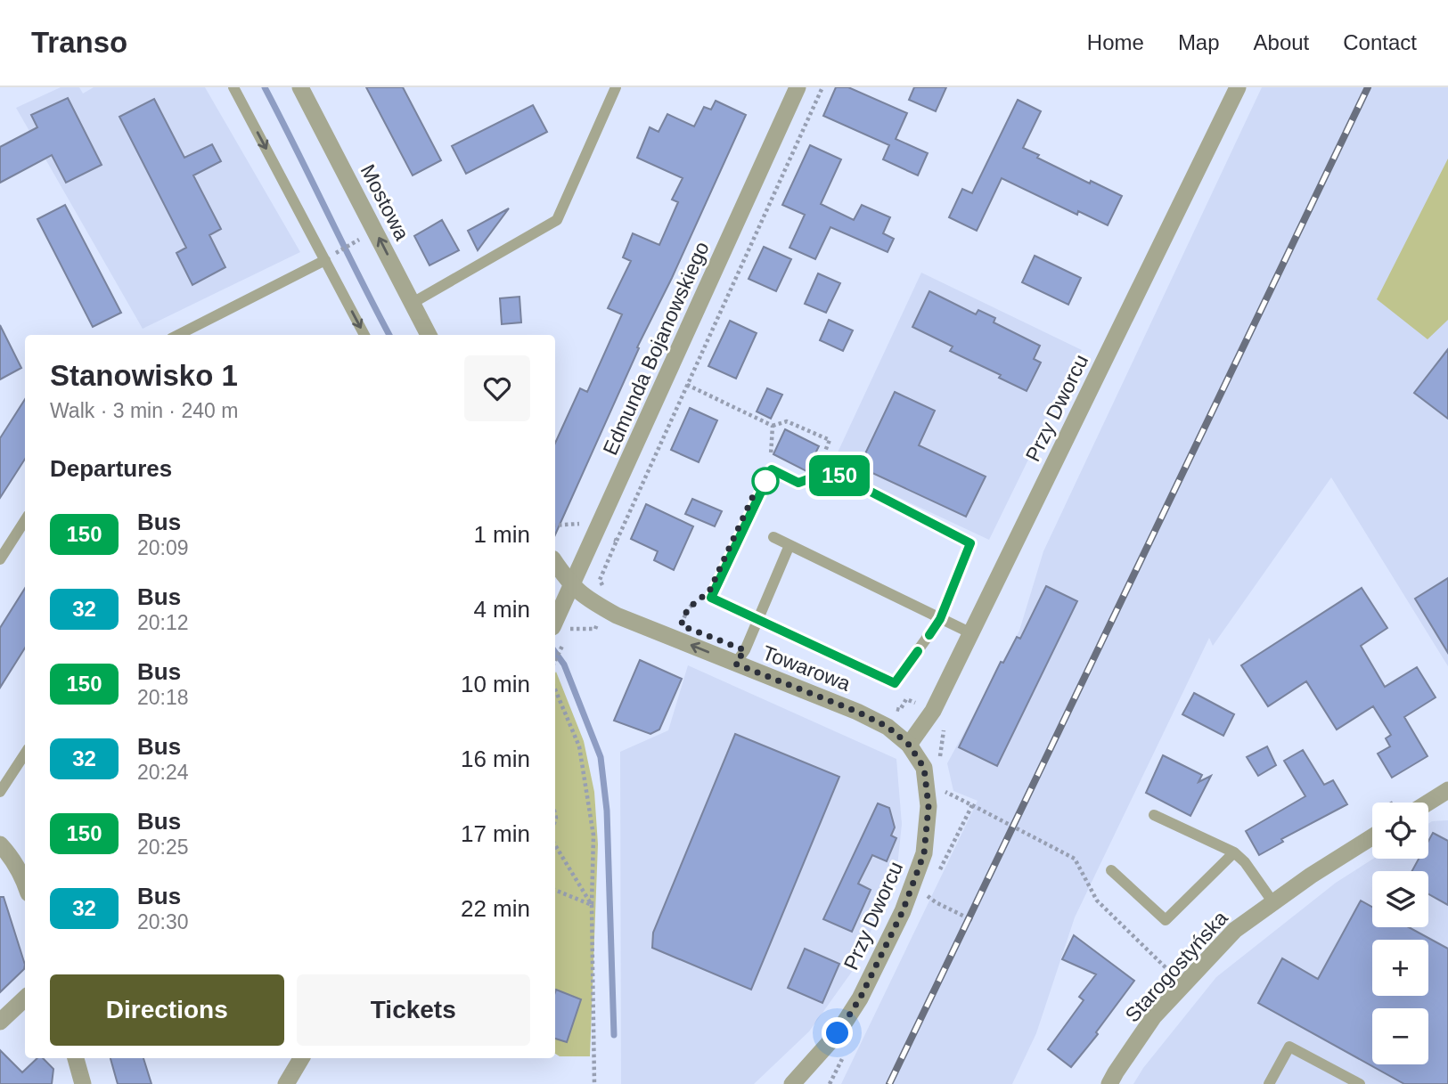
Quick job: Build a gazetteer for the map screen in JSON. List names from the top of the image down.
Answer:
{
  "streets": {
    "street": [
      "Mostowa",
      "Edmunda Bojanowskiego",
      "Przy Dworcu",
      "Towarowa",
      "Starogostyńska"
    ]
  },
  "crossings": [
    ["Edmunda Bojanowskiego", "Towarowa"],
    ["Przy Dworcu", "Towarowa"]
  ],
  "one_way": ["Mostowa", "Towarowa"],
  "lines": ["bus line 150"],
  "page": {
    "header": "Transo",
    "nav": [
      "Home",
      "Map",
      "About",
      "Contact"
    ],
    "on_map": "150",
    "heading": [
      ["Stanowisko 1", "Walk · 3 min · 240 m"],
      "Departures"
    ],
    "list": [
      {
        "mark": "150",
        "name": "Bus",
        "note": "20:09",
        "value": "1 min"
      },
      {
        "mark": "32",
        "name": "Bus",
        "note": "20:12",
        "value": "4 min"
      },
      {
        "mark": "150",
        "name": "Bus",
        "note": "20:18",
        "value": "10 min"
      },
      {
        "mark": "32",
        "name": "Bus",
        "note": "20:24",
        "value": "16 min"
      },
      {
        "mark": "150",
        "name": "Bus",
        "note": "20:25",
        "value": "17 min"
      },
      {
        "mark": "32",
        "name": "Bus",
        "note": "20:30",
        "value": "22 min"
      }
    ],
    "map_buttons": ["+", "−"],
    "buttons": ["Directions", "Tickets"]
  }
}
